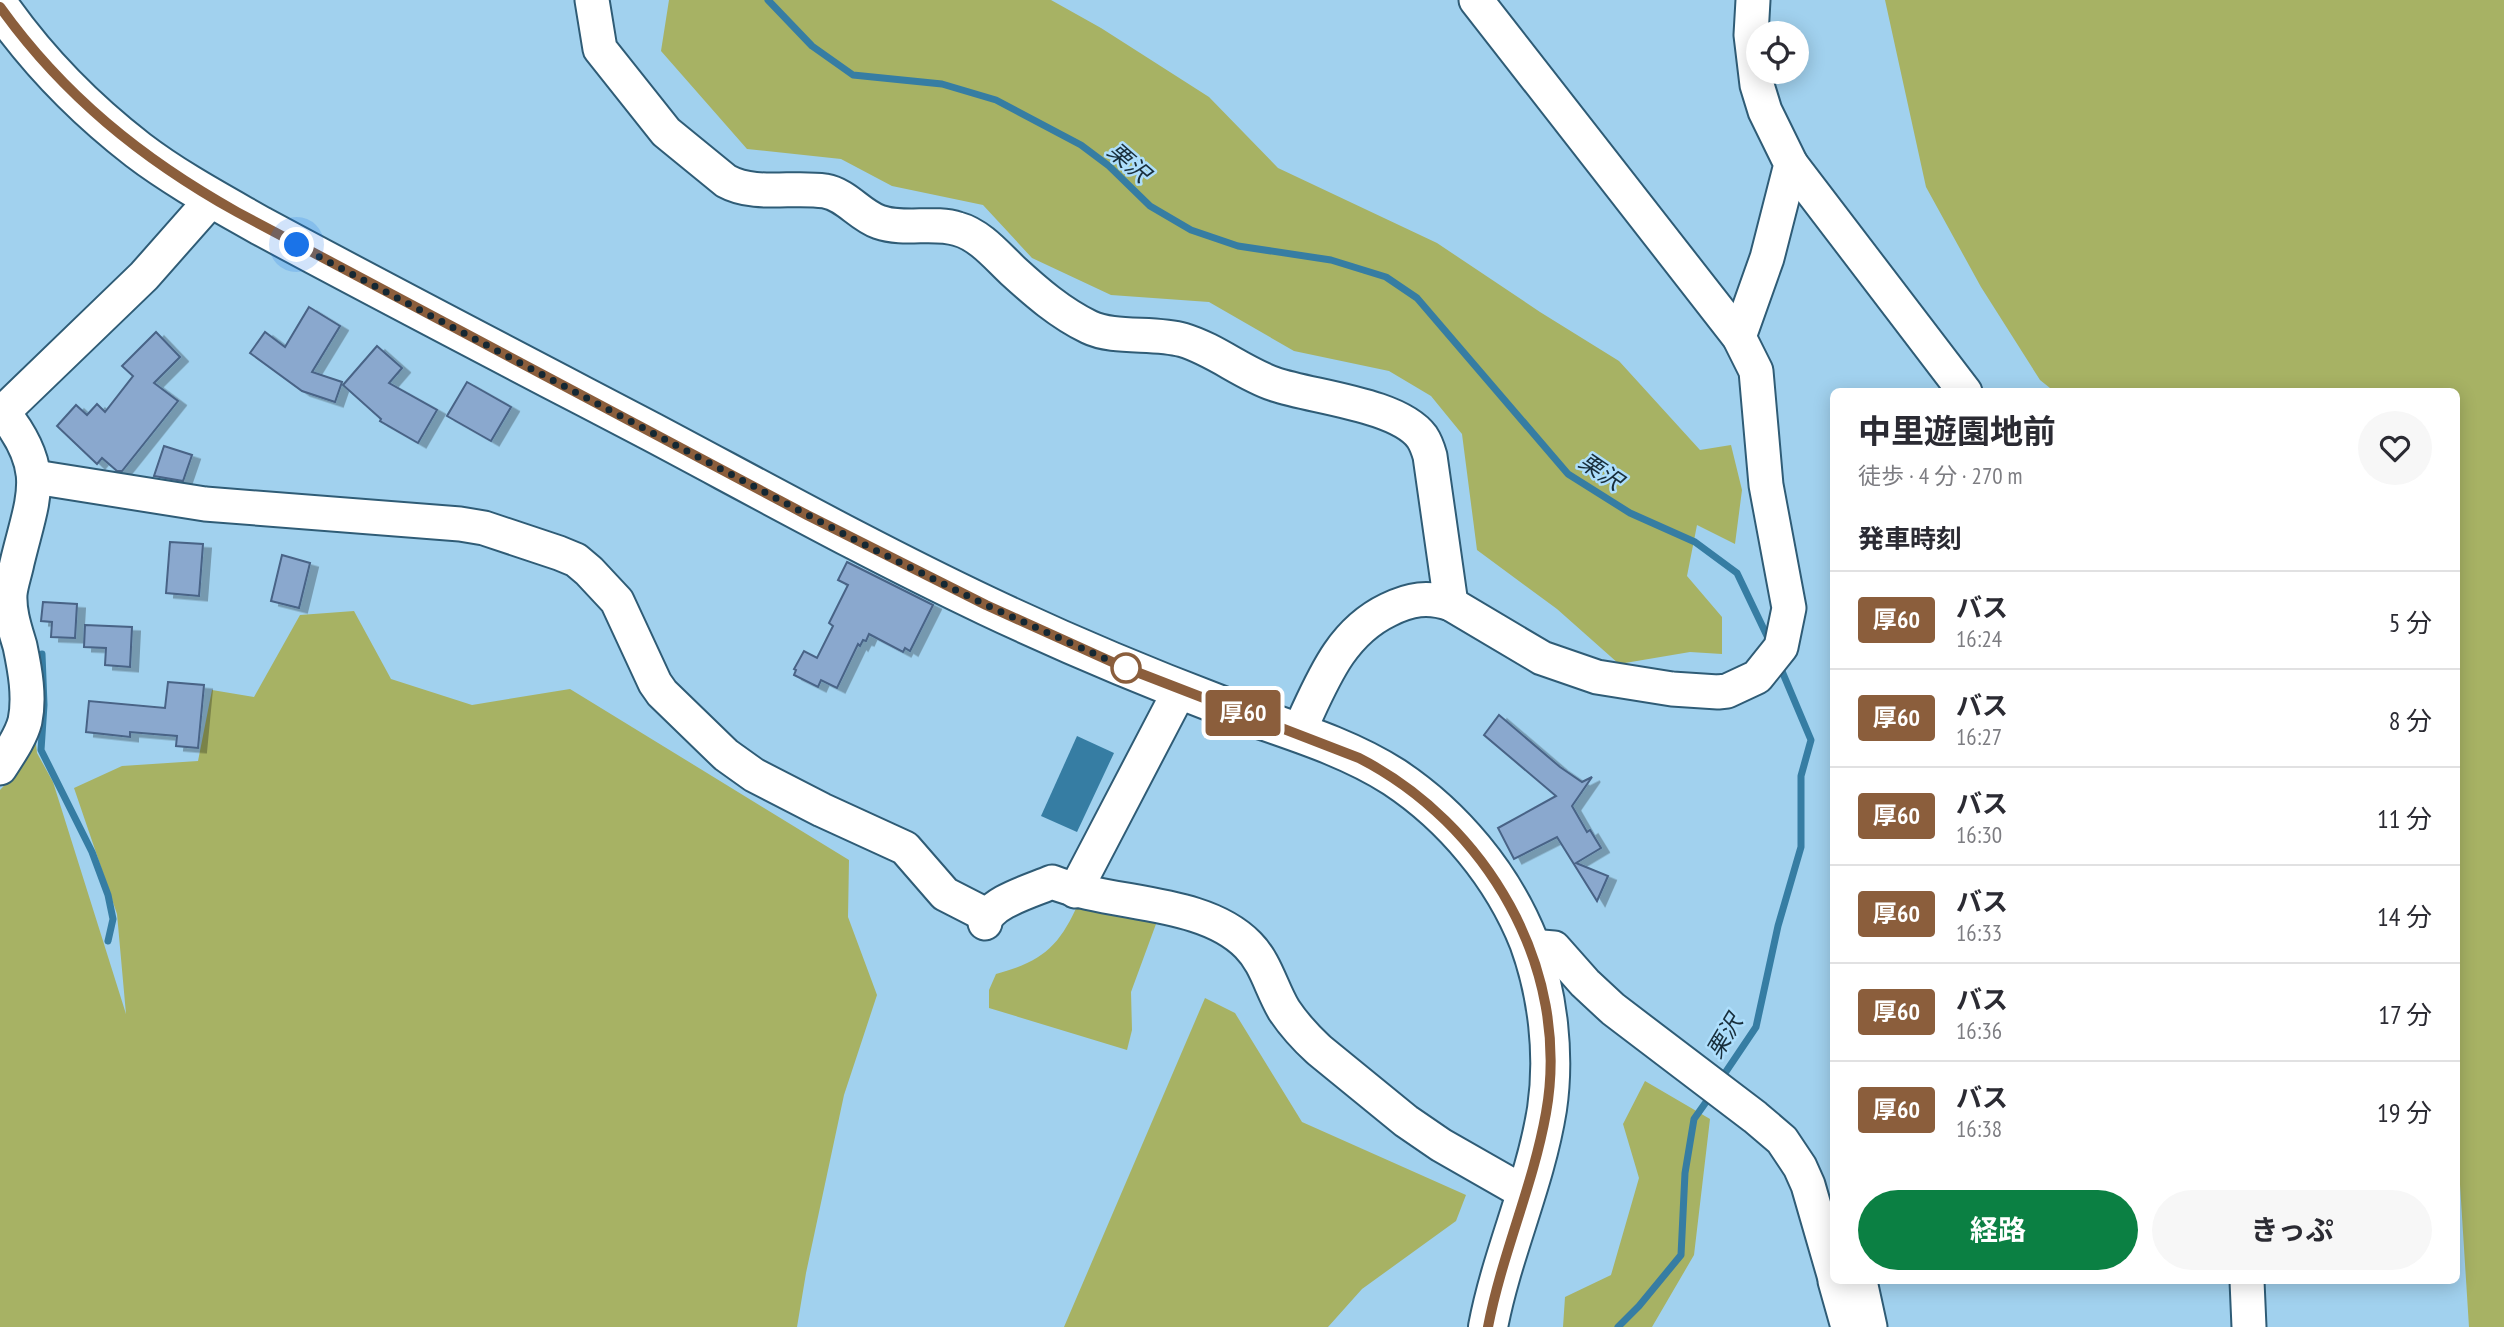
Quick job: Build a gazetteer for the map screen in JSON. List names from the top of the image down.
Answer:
{
  "water": ["栗沢"],
  "lines": ["bus line 厚60"],
  "page": {
    "on_map": "厚60",
    "heading": [
      ["中里遊園地前", "徒歩 · 4 分 · 270 m"],
      "発車時刻"
    ],
    "list": [
      {
        "mark": "厚60",
        "name": "バス",
        "note": "16:24",
        "value": "5 分"
      },
      {
        "mark": "厚60",
        "name": "バス",
        "note": "16:27",
        "value": "8 分"
      },
      {
        "mark": "厚60",
        "name": "バス",
        "note": "16:30",
        "value": "11 分"
      },
      {
        "mark": "厚60",
        "name": "バス",
        "note": "16:33",
        "value": "14 分"
      },
      {
        "mark": "厚60",
        "name": "バス",
        "note": "16:36",
        "value": "17 分"
      },
      {
        "mark": "厚60",
        "name": "バス",
        "note": "16:38",
        "value": "19 分"
      }
    ],
    "buttons": ["経路", "きっぷ"]
  }
}
